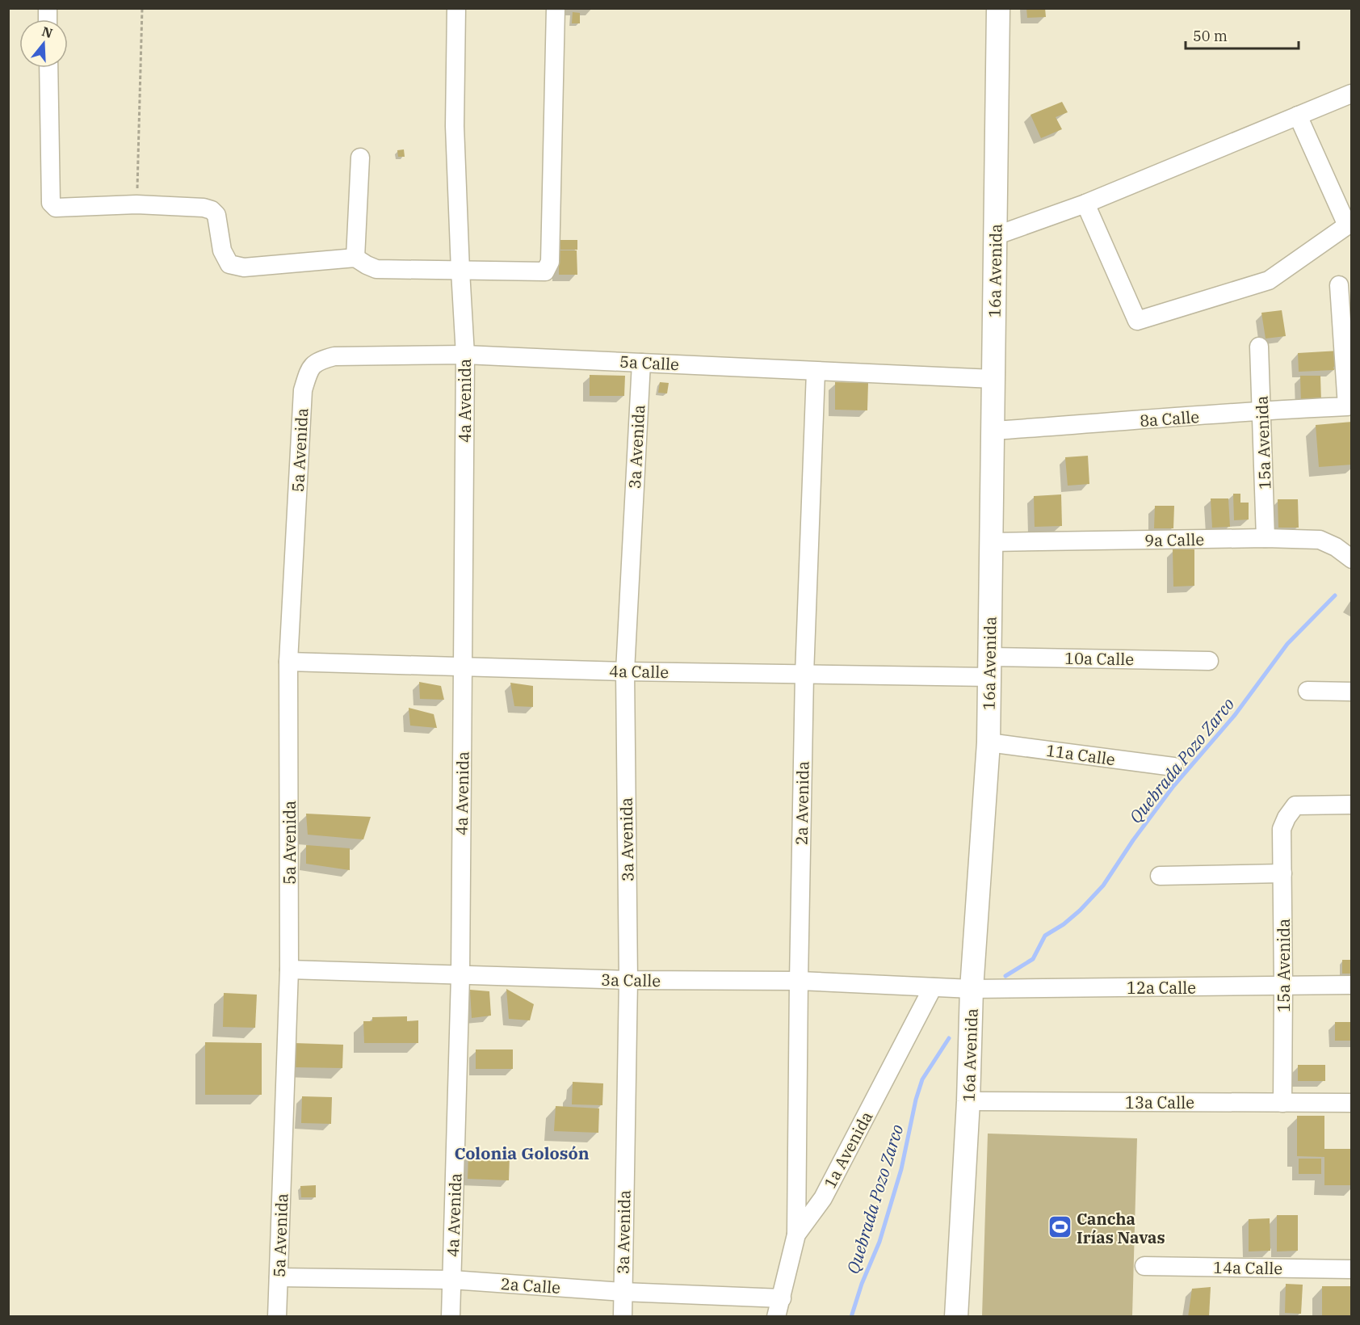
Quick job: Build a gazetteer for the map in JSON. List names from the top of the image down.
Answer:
{
  "streets": {
    "street": [
      "16a Avenida",
      "5a Calle",
      "4a Avenida",
      "8a Calle",
      "15a Avenida",
      "3a Avenida",
      "5a Avenida",
      "9a Calle",
      "10a Calle",
      "4a Calle",
      "11a Calle",
      "2a Avenida",
      "3a Calle",
      "12a Calle",
      "13a Calle",
      "1a Avenida",
      "14a Calle",
      "2a Calle"
    ]
  },
  "crossings": [
    ["16a Avenida", "5a Calle"],
    ["16a Avenida", "8a Calle"],
    ["16a Avenida", "9a Calle"],
    ["16a Avenida", "10a Calle"],
    ["16a Avenida", "4a Calle"],
    ["16a Avenida", "11a Calle"],
    ["16a Avenida", "3a Calle"],
    ["16a Avenida", "12a Calle"],
    ["16a Avenida", "13a Calle"],
    ["5a Calle", "4a Avenida"],
    ["5a Calle", "3a Avenida"],
    ["5a Calle", "5a Avenida"],
    ["5a Calle", "2a Avenida"],
    ["4a Avenida", "4a Calle"],
    ["4a Avenida", "3a Calle"],
    ["4a Avenida", "2a Calle"],
    ["8a Calle", "15a Avenida"],
    ["15a Avenida", "9a Calle"],
    ["15a Avenida", "12a Calle"],
    ["15a Avenida", "13a Calle"],
    ["3a Avenida", "4a Calle"],
    ["3a Avenida", "3a Calle"],
    ["3a Avenida", "2a Calle"],
    ["5a Avenida", "4a Calle"],
    ["5a Avenida", "3a Calle"],
    ["5a Avenida", "2a Calle"],
    ["10a Calle", "4a Calle"],
    ["4a Calle", "2a Avenida"],
    ["2a Avenida", "3a Calle"],
    ["2a Avenida", "1a Avenida"],
    ["3a Calle", "12a Calle"],
    ["3a Calle", "1a Avenida"],
    ["1a Avenida", "2a Calle"]
  ],
  "districts": ["Colonia Golosón"],
  "water": ["Quebrada Pozo Zarco"],
  "places": {
    "sports": ["Cancha Irías Navas"]
  },
  "scale_bar": "50 m",
  "north": "top"
}
